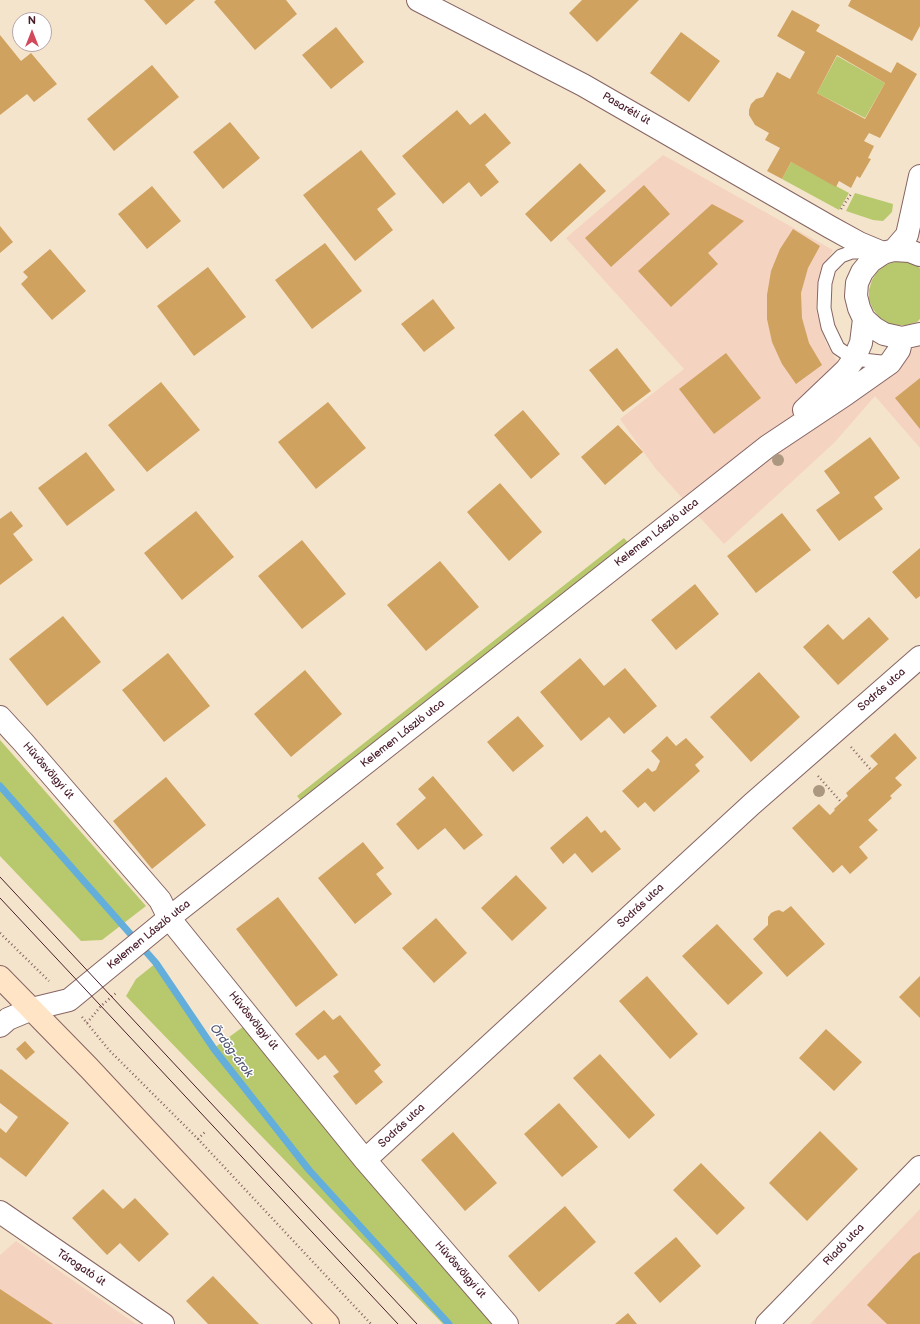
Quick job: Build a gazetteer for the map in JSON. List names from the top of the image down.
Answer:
{
  "streets": {
    "street": [
      "Pasaréti út",
      "Kelemen László utca",
      "Sodrás utca",
      "Hűvösvölgyi út",
      "Riadó utca",
      "Tárogató út"
    ]
  },
  "crossings": [
    ["Kelemen László utca", "Hűvösvölgyi út"],
    ["Sodrás utca", "Hűvösvölgyi út"]
  ],
  "water": ["Ördög-árok"],
  "north": "top"
}
